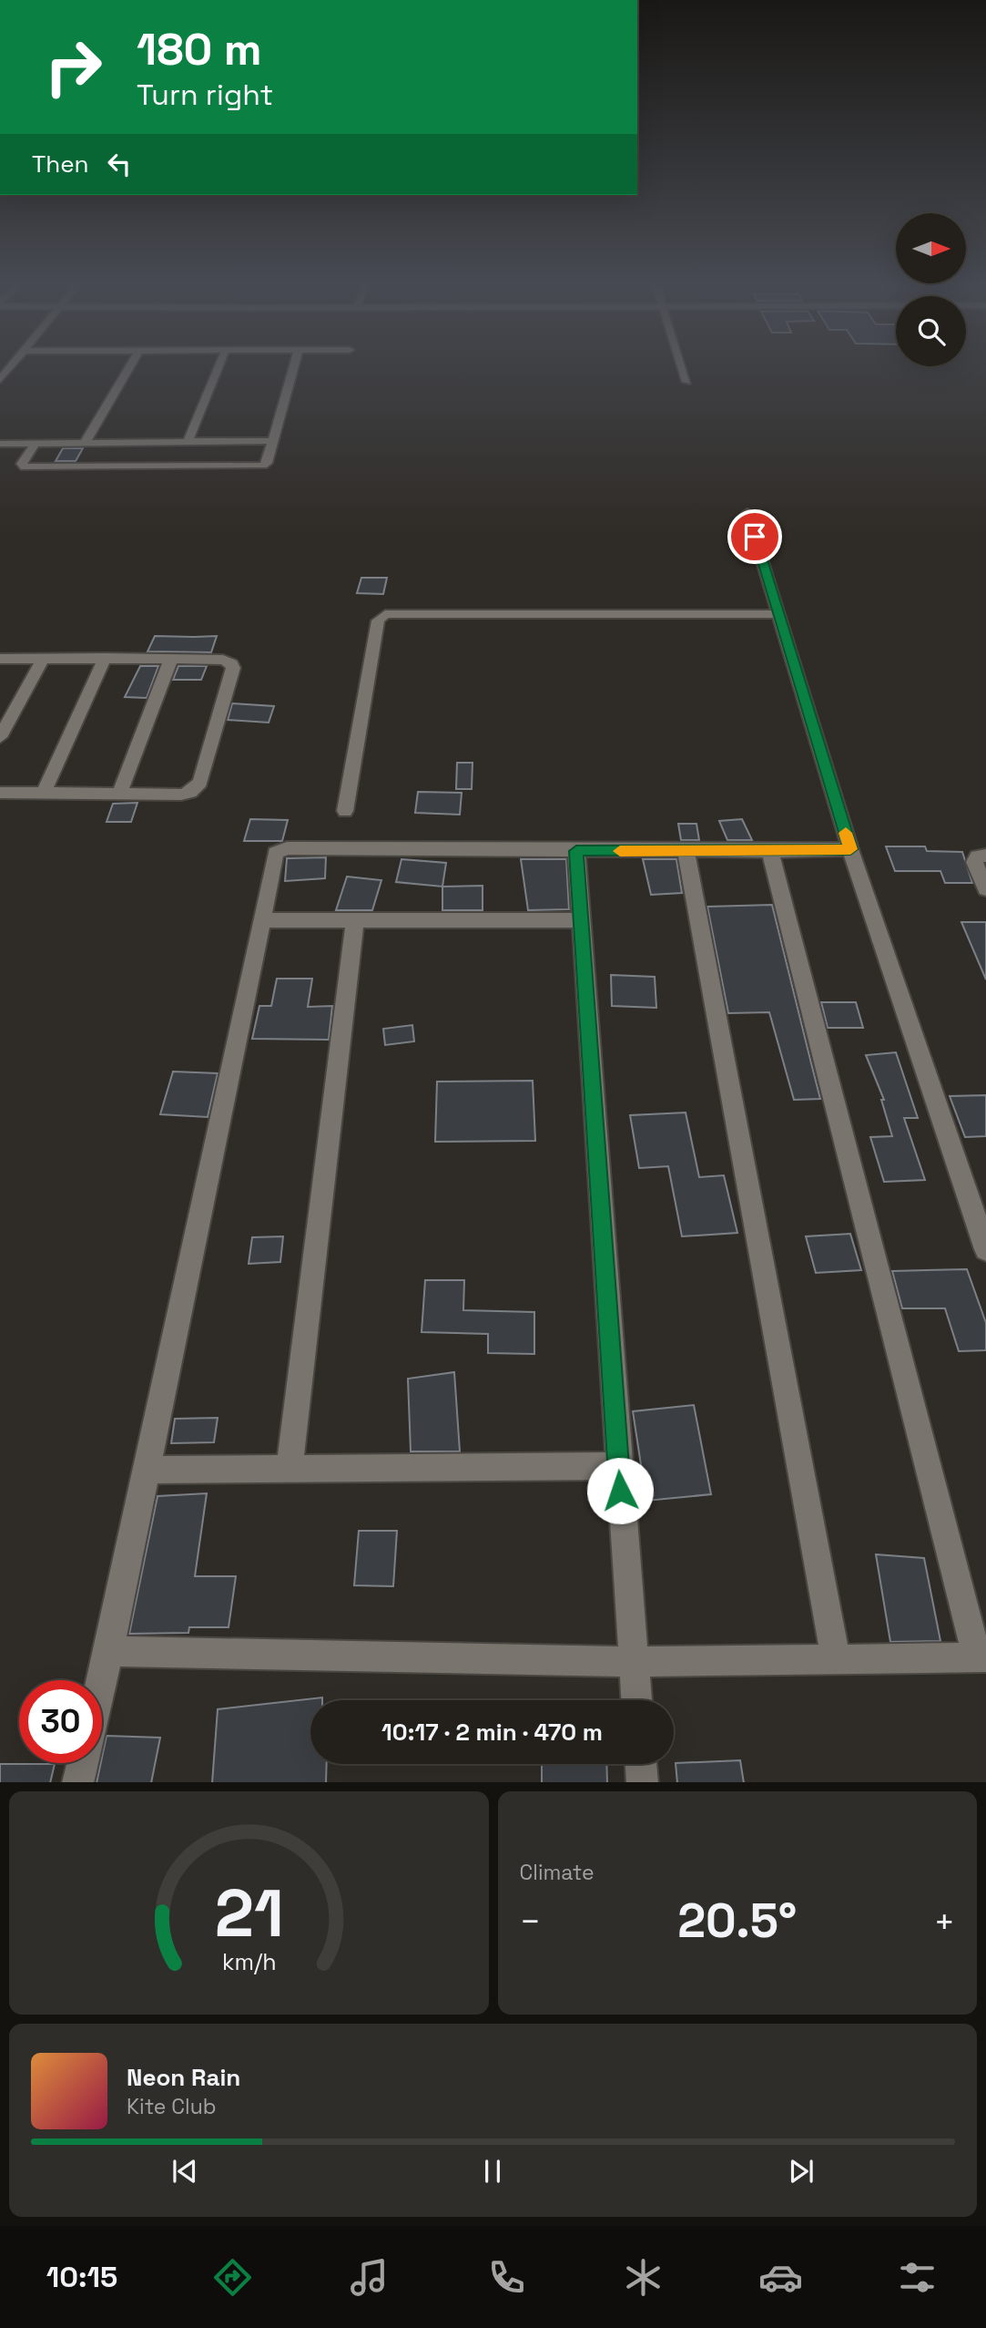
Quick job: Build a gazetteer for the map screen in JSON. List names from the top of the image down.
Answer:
{
  "north": "right",
  "page": {
    "turn": ["180 m", "Turn right"],
    "then": "Then",
    "limit": "30",
    "trip": "10:17 · 2 min · 470 m",
    "tile": "Climate",
    "heat": ["−", "20.5°", "+"],
    "song": ["Neon Rain", "Kite Club"],
    "tabs": "10:15",
    "gauge": ["21", "km/h"]
  }
}
